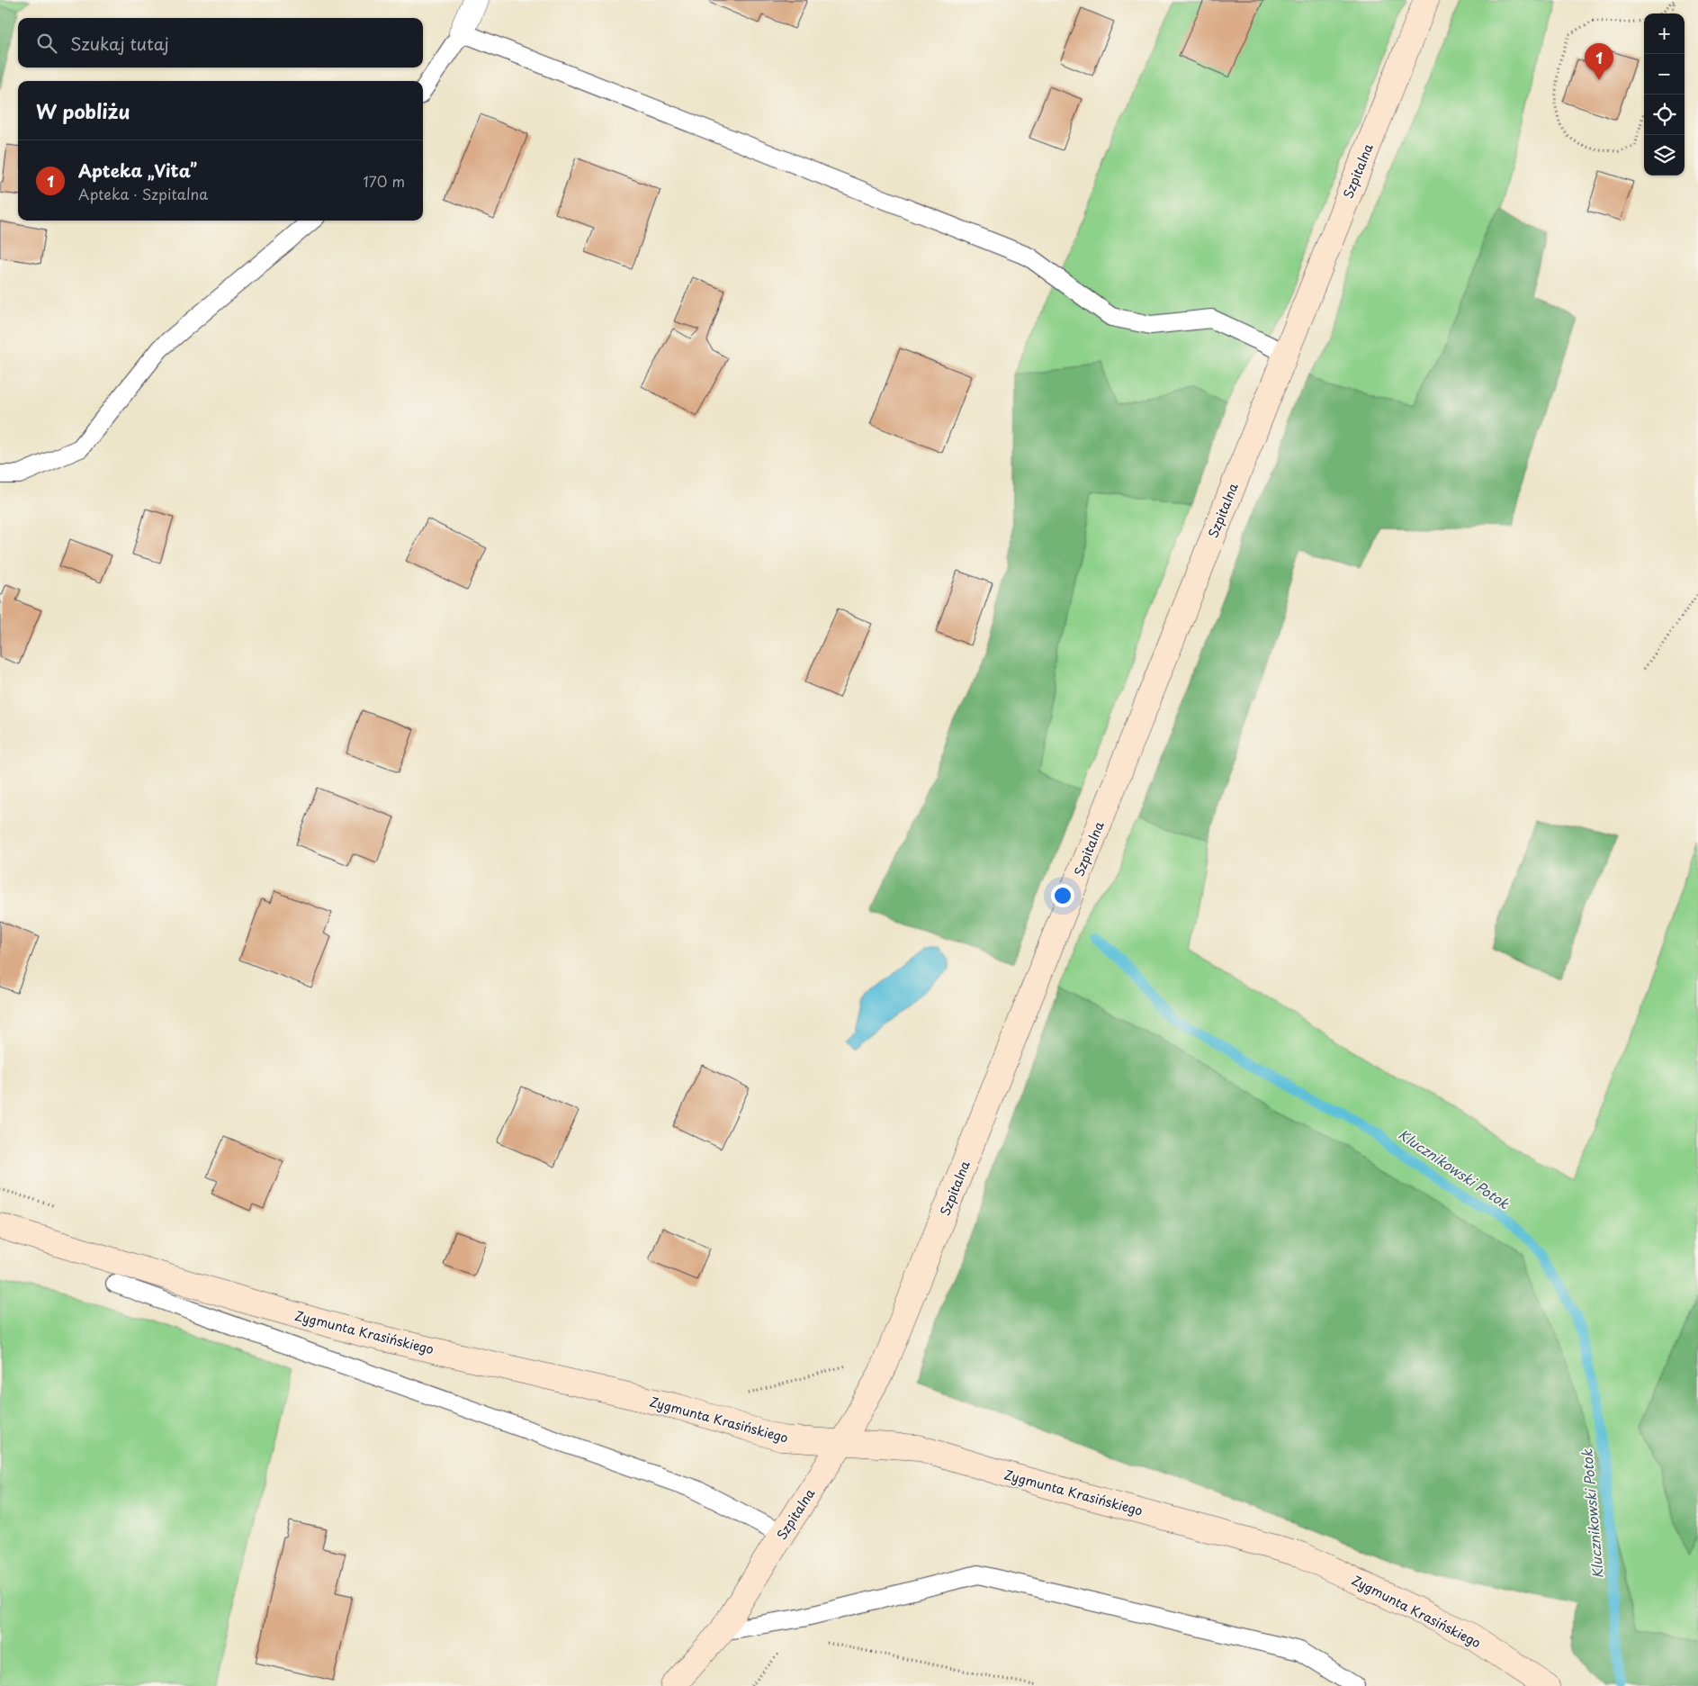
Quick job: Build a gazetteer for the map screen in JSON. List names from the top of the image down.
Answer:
{
  "streets": {
    "street": ["Szpitalna", "Zygmunta Krasińskiego"]
  },
  "crossings": [
    ["Szpitalna", "Zygmunta Krasińskiego"]
  ],
  "water": ["Klucznikowski Potok"],
  "page": {
    "map_buttons": ["+", "−"],
    "search": "Szukaj tutaj",
    "pins": "1",
    "heading": "W pobliżu",
    "list": [
      {
        "mark": "1",
        "name": "Apteka „Vita”",
        "note": "Apteka · Szpitalna",
        "value": "170 m"
      }
    ]
  }
}
